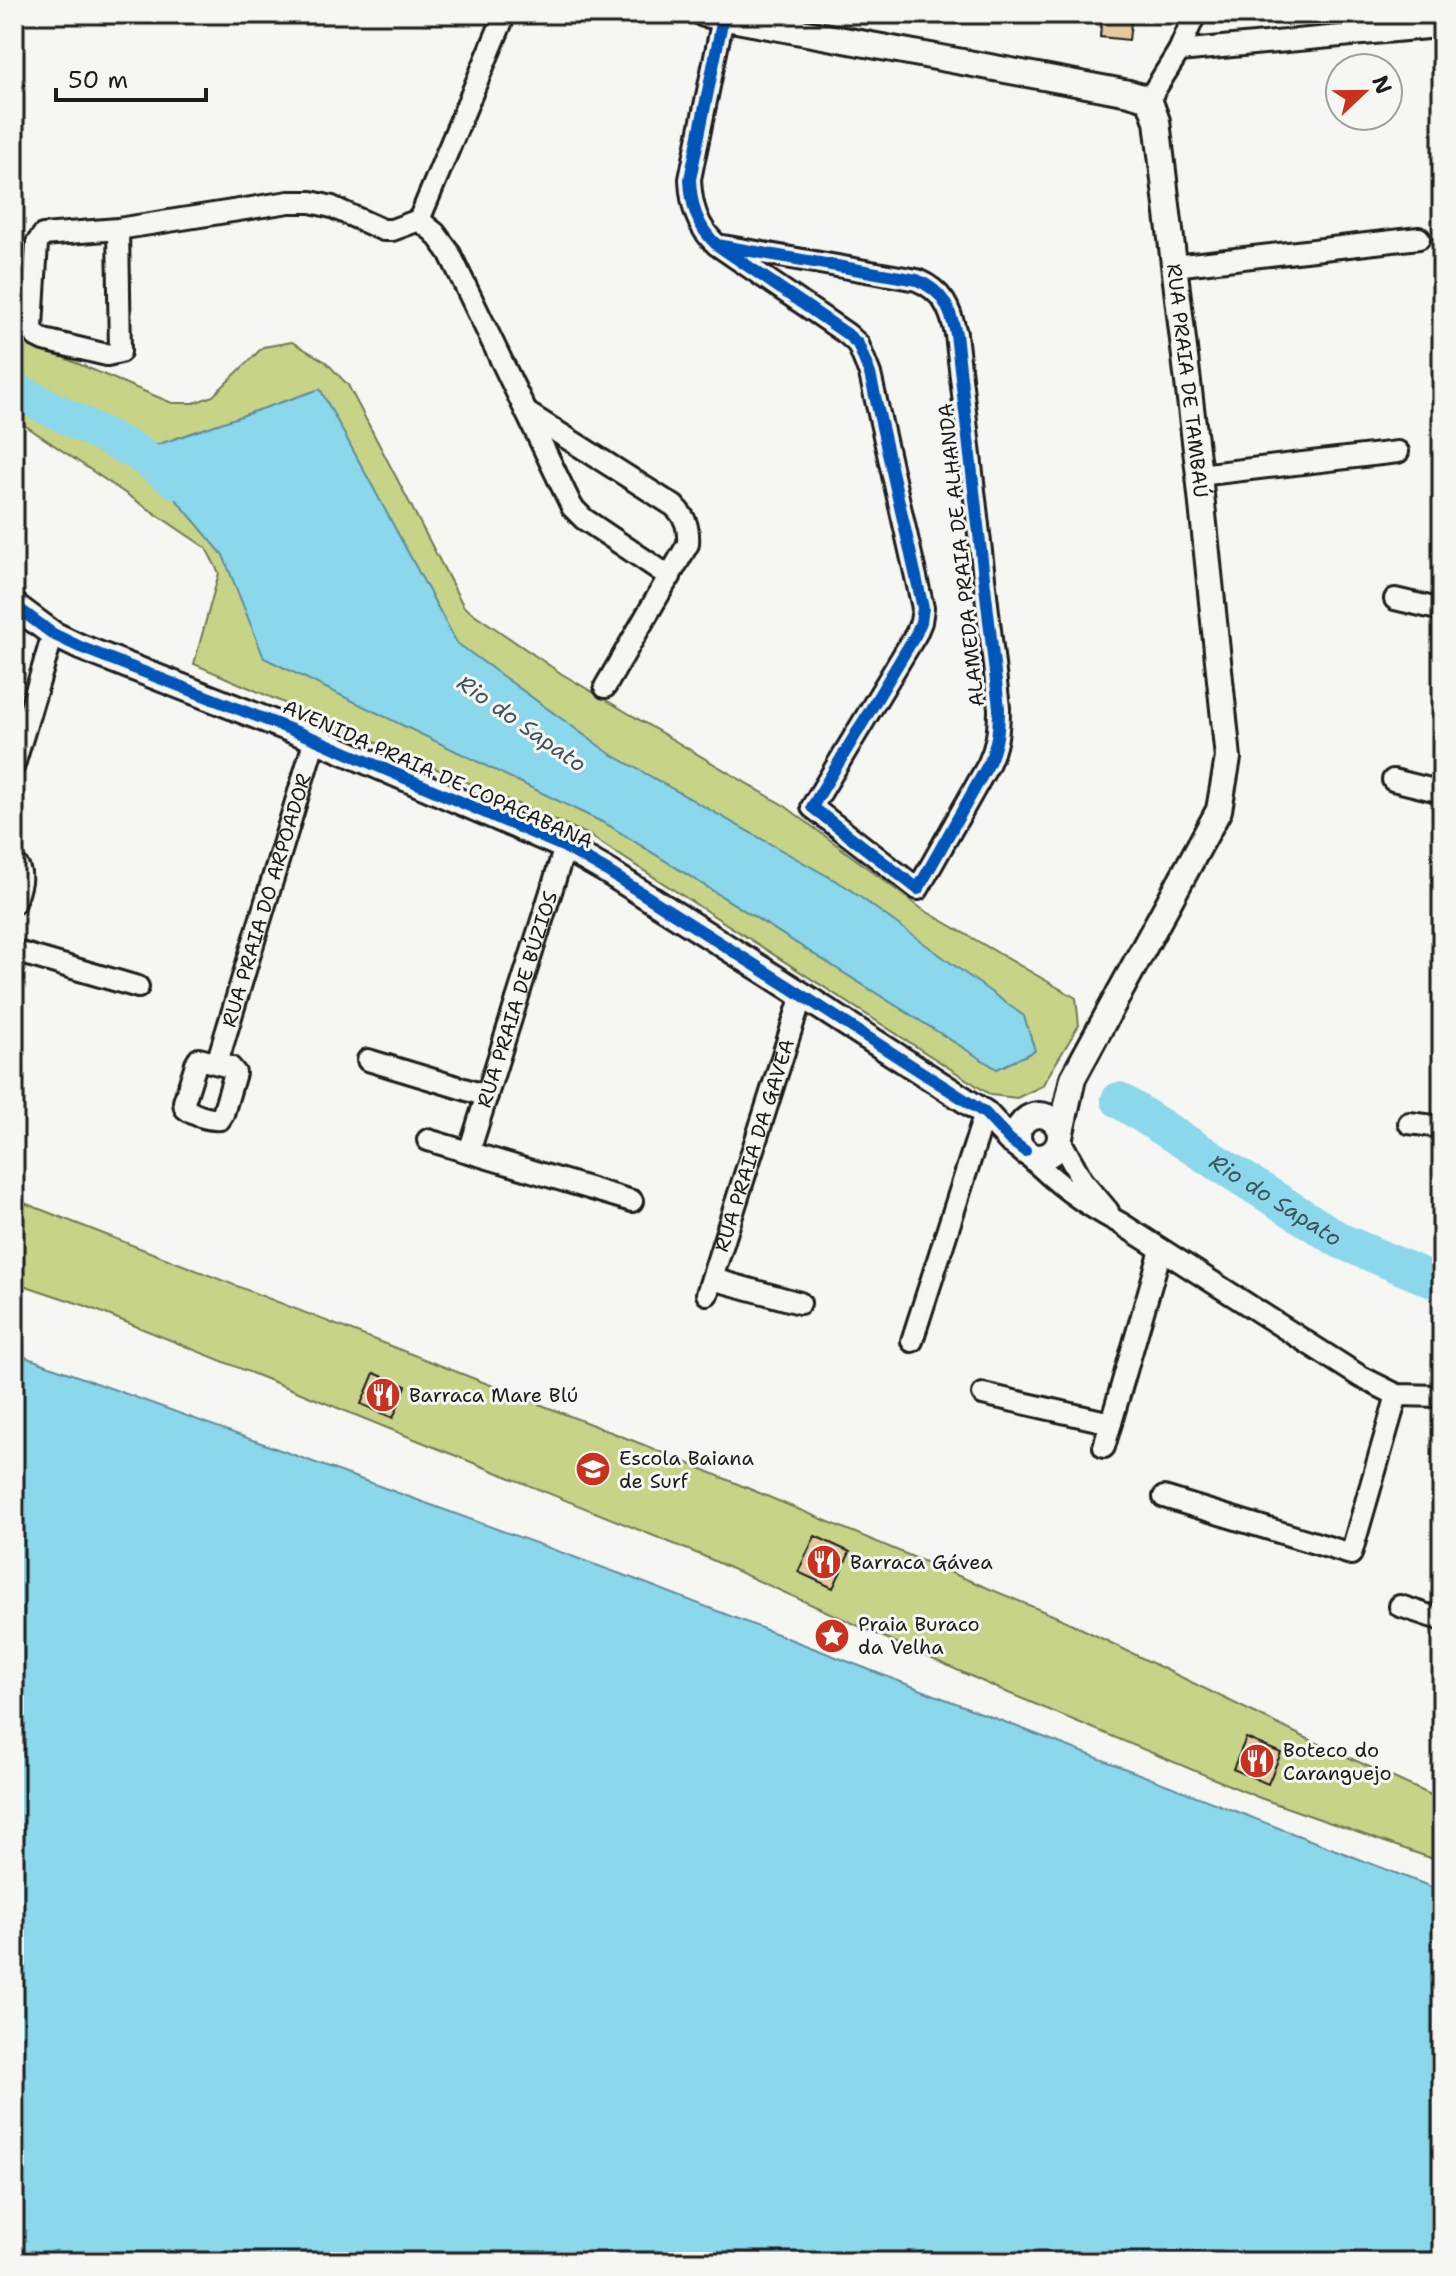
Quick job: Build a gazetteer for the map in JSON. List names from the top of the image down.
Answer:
{
  "streets": {
    "street": [
      "RUA PRAIA DE TAMBAÚ",
      "ALAMEDA PRAIA DE ALHANDA",
      "AVENIDA PRAIA DE COPACABANA",
      "RUA PRAIA DO ARPOADOR",
      "RUA PRAIA DE BÚZIOS",
      "RUA PRAIA DA GAVEA"
    ]
  },
  "crossings": [
    ["RUA PRAIA DE TAMBAÚ", "AVENIDA PRAIA DE COPACABANA"],
    ["AVENIDA PRAIA DE COPACABANA", "RUA PRAIA DO ARPOADOR"],
    ["AVENIDA PRAIA DE COPACABANA", "RUA PRAIA DE BÚZIOS"],
    ["AVENIDA PRAIA DE COPACABANA", "RUA PRAIA DA GAVEA"]
  ],
  "water": ["Rio do Sapato"],
  "places": {
    "restaurant": ["Barraca Mare Blú", "Barraca Gávea", "Boteco do Caranguejo"],
    "school or university": ["Escola Baiana de Surf"],
    "place": ["Praia Buraco da Velha"]
  },
  "scale_bar": "50 m",
  "north": "right"
}
